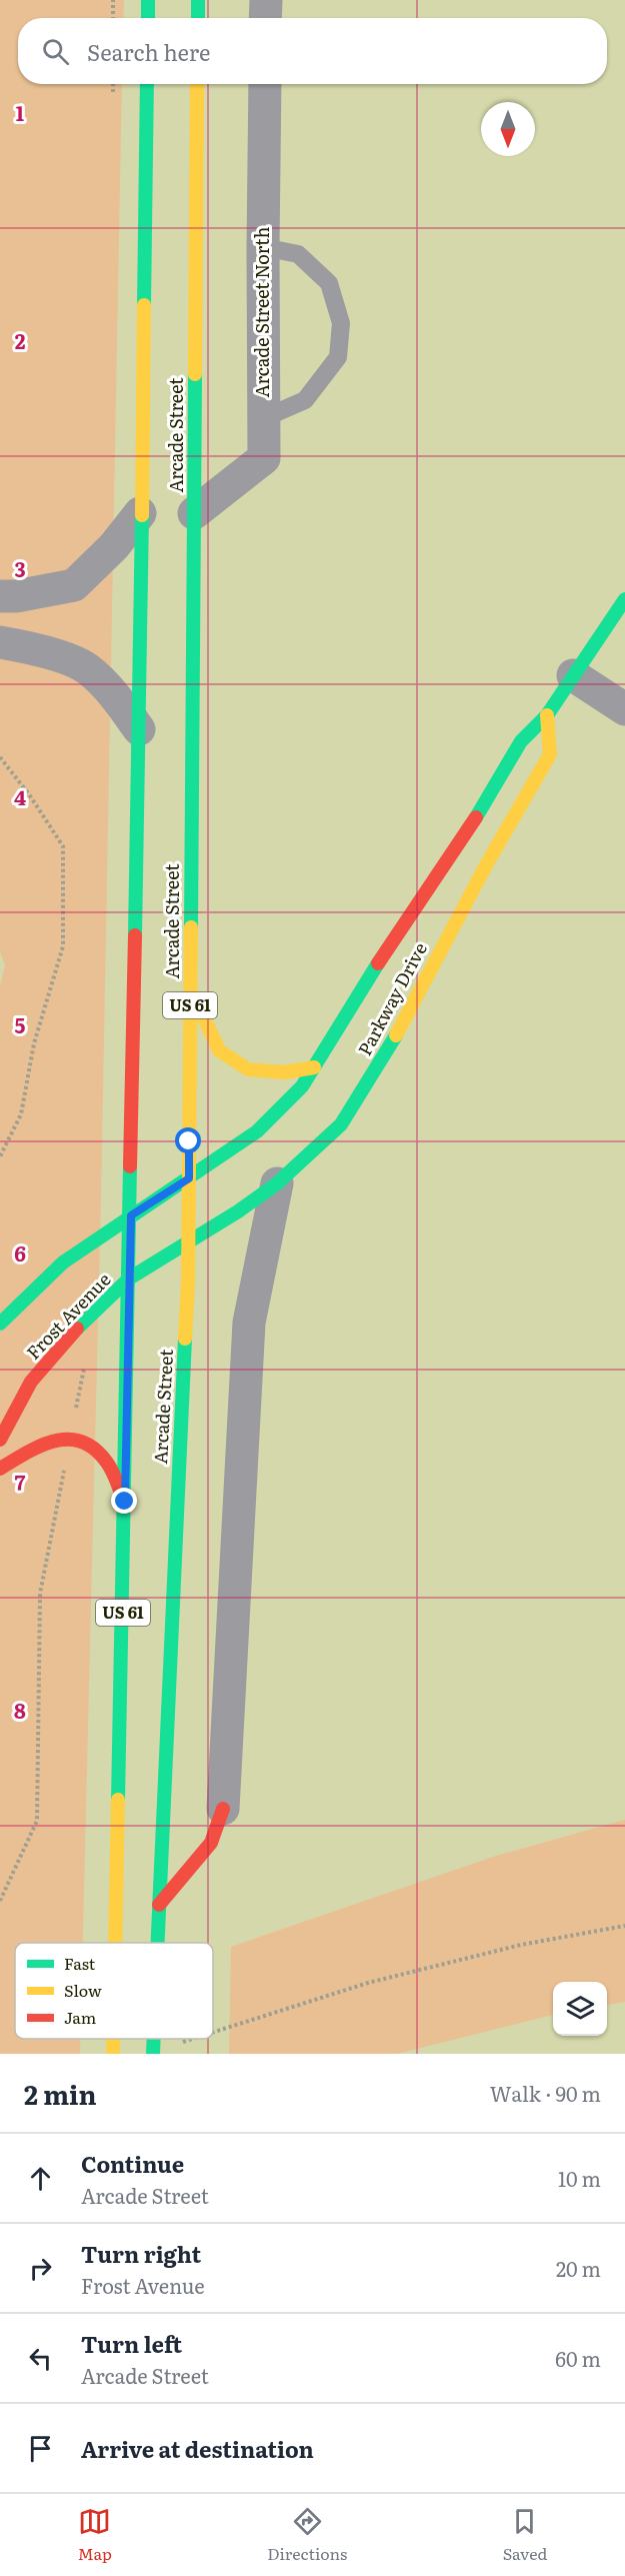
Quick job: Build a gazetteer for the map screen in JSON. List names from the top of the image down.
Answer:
{
  "streets": {
    "main road": [
      "Arcade Street",
      "Parkway Drive",
      "US 61",
      "Frost Avenue"
    ],
    "street": ["Arcade Street North"]
  },
  "crossings": [
    ["Arcade Street North", "Arcade Street"],
    ["Arcade Street", "Parkway Drive"],
    ["Arcade Street", "Frost Avenue"],
    ["Parkway Drive", "Frost Avenue"]
  ],
  "legend": ["Fast", "Slow", "Jam"],
  "north": "bottom",
  "page": {
    "search": "Search here",
    "heading": ["2 min", "Walk · 90 m"],
    "list": [
      ["Continue", "Arcade Street", "10 m"],
      ["Turn right", "Frost Avenue", "20 m"],
      ["Turn left", "Arcade Street", "60 m"],
      "Arrive at destination"
    ],
    "nav": ["Map", "Directions", "Saved"]
  },
  "grid": {
    "rows": [
      "1",
      "2",
      "3",
      "4",
      "5",
      "6",
      "7",
      "8"
    ]
  }
}
